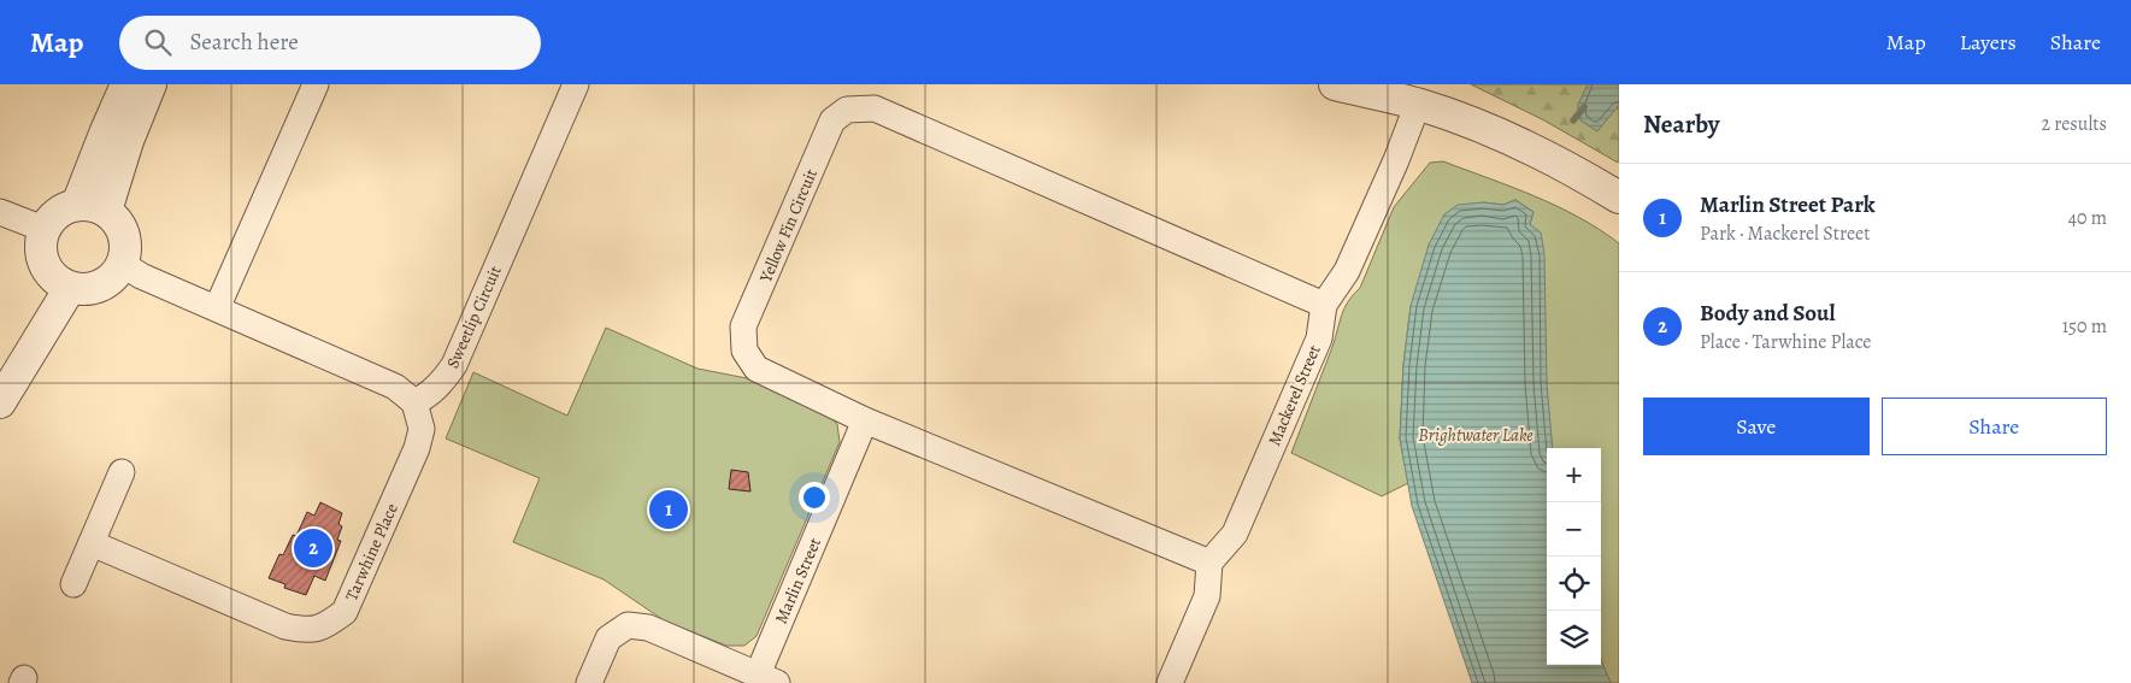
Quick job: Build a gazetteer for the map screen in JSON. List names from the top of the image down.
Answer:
{
  "streets": {
    "street": [
      "Yellow Fin Circuit",
      "Sweetlip Circuit",
      "Mackerel Street",
      "Tarwhine Place",
      "Marlin Street"
    ]
  },
  "crossings": [
    ["Yellow Fin Circuit", "Mackerel Street"],
    ["Yellow Fin Circuit", "Marlin Street"],
    ["Sweetlip Circuit", "Tarwhine Place"]
  ],
  "water": ["Brightwater Lake"],
  "page": {
    "header": "Map",
    "search": "Search here",
    "nav": ["Map", "Layers", "Share"],
    "heading": ["Nearby", "2 results"],
    "list": [
      {
        "mark": "1",
        "name": "Marlin Street Park",
        "note": "Park · Mackerel Street",
        "value": "40 m"
      },
      {
        "mark": "2",
        "name": "Body and Soul",
        "note": "Place · Tarwhine Place",
        "value": "150 m"
      }
    ],
    "buttons": ["Save", "Share"],
    "map_buttons": ["+", "−"],
    "pins": ["1", "2"]
  }
}
